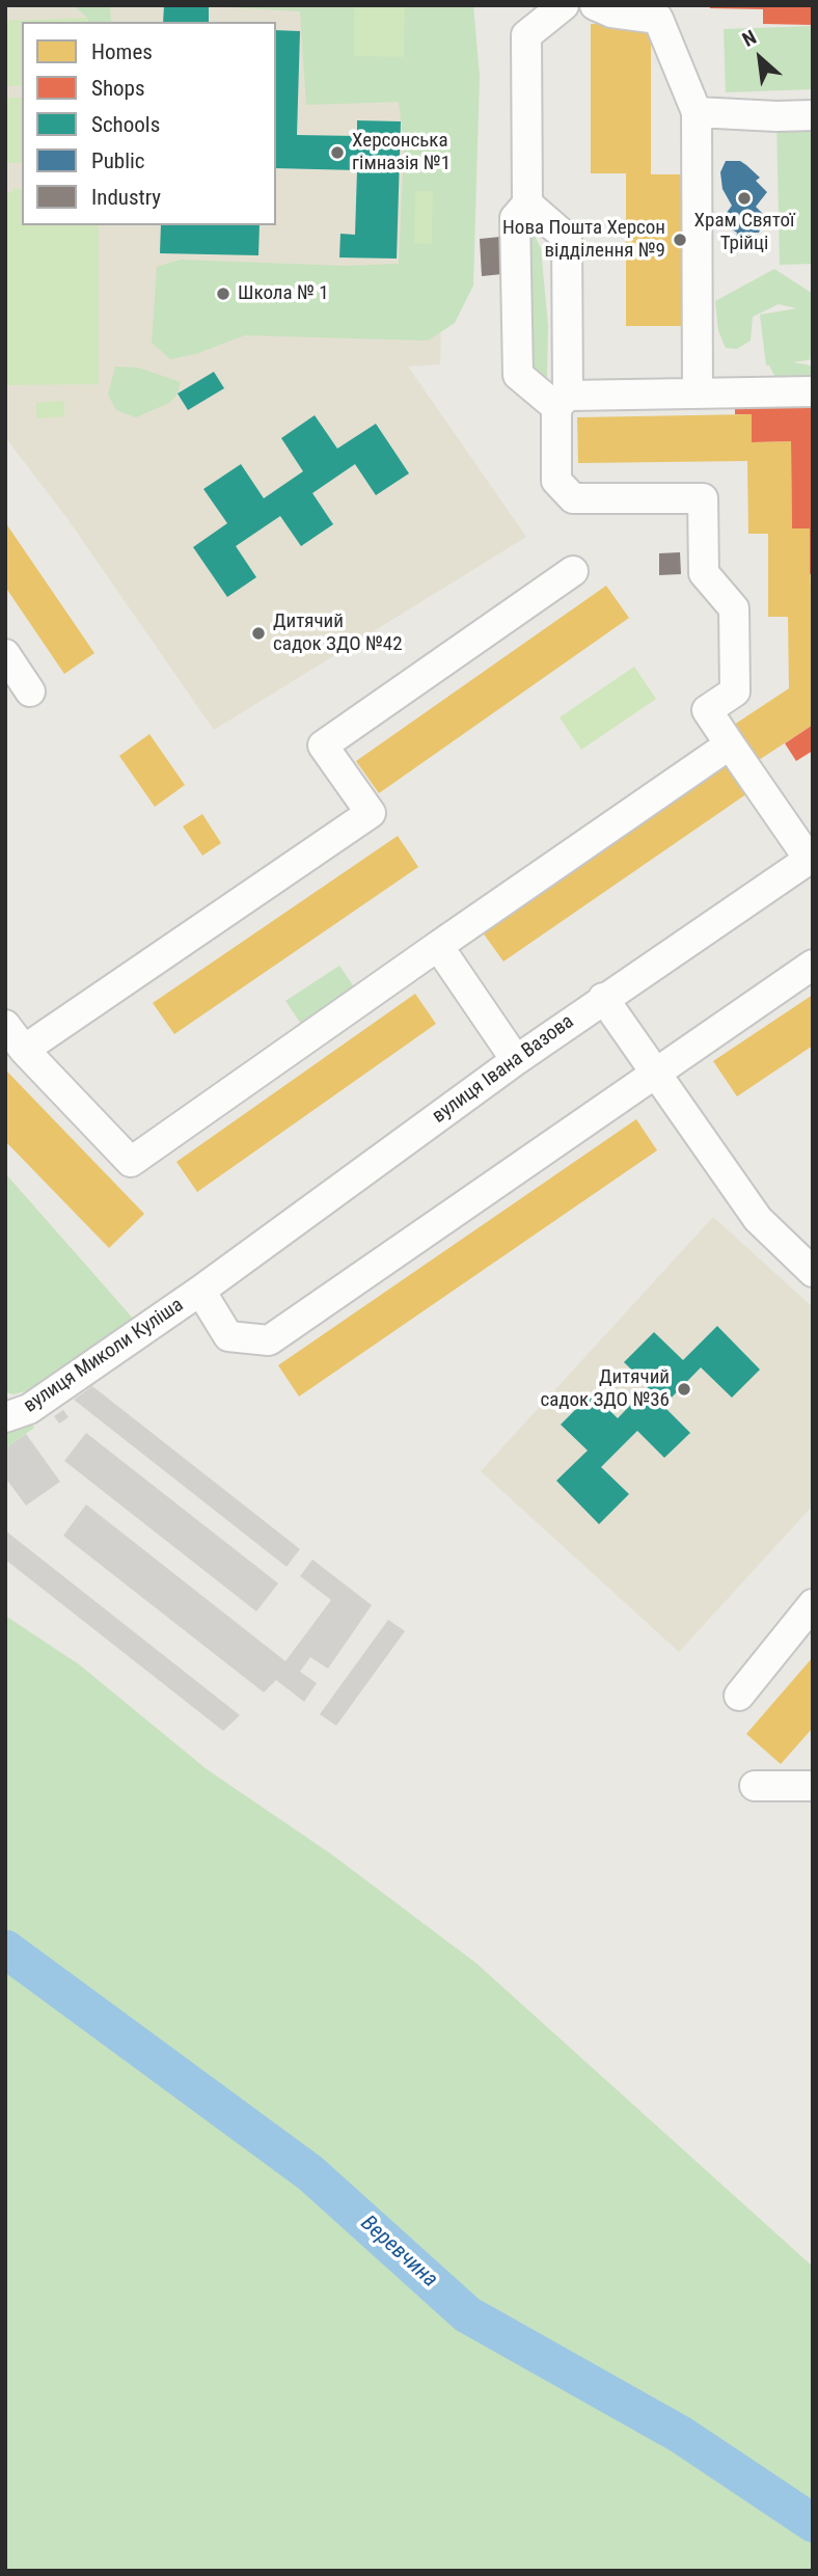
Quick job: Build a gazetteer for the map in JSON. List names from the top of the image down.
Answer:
{
  "streets": {
    "street": ["вулиця Івана Вазова", "вулиця Миколи Куліша"]
  },
  "crossings": [
    ["вулиця Івана Вазова", "вулиця Миколи Куліша"]
  ],
  "water": ["Веревчина"],
  "places": [
    "Херсонська гімназія №1",
    "Храм Святої Трійці",
    "Нова Пошта Херсон відділення №9",
    "Школа № 1",
    "Дитячий садок ЗДО №42",
    "Дитячий садок ЗДО №36"
  ],
  "legend": [
    "Homes",
    "Shops",
    "Schools",
    "Public",
    "Industry"
  ],
  "north": "top left"
}
